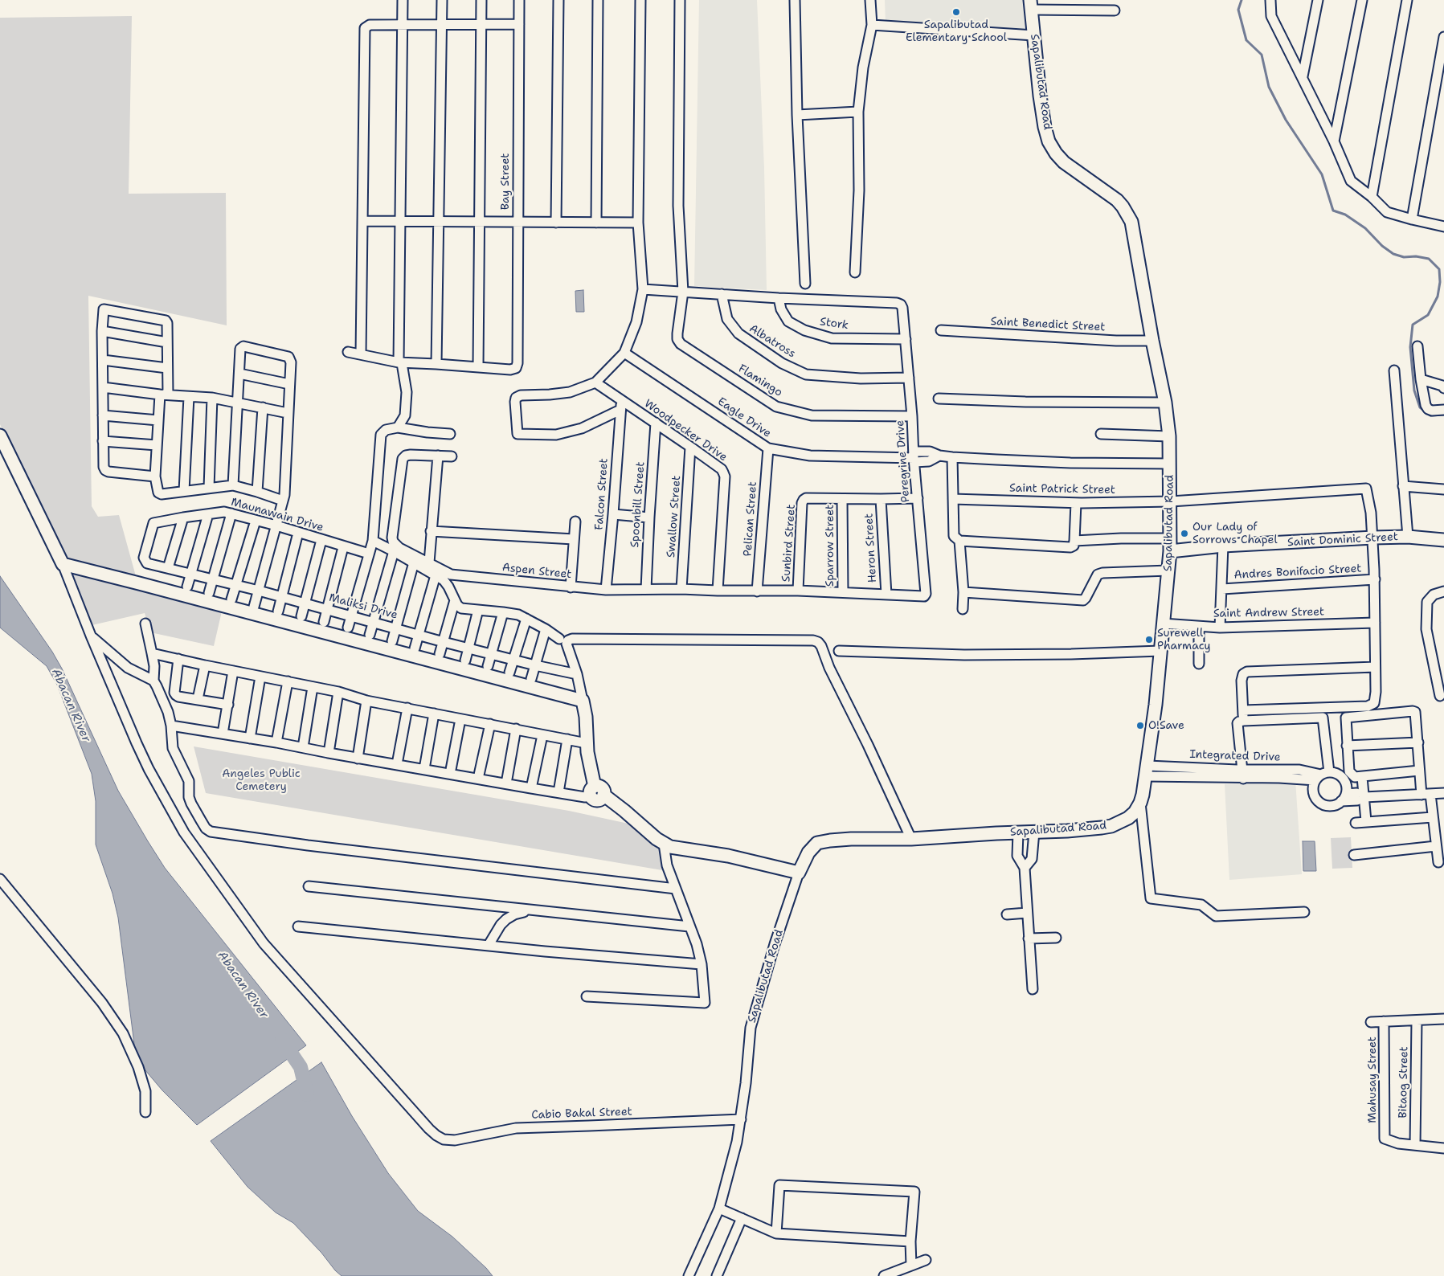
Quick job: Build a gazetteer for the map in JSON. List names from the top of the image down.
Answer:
{
  "streets": {
    "street": [
      "Sapalibutad Road",
      "Bay Street",
      "Stork",
      "Saint Benedict Street",
      "Albatross",
      "Flamingo",
      "Eagle Drive",
      "Woodpecker Drive",
      "Peregrine Drive",
      "Saint Patrick Street",
      "Falcon Street",
      "Spoonbill Street",
      "Maunawain Drive",
      "Swallow Street",
      "Pelican Street",
      "Saint Dominic Street",
      "Sunbird Street",
      "Sparrow Street",
      "Heron Street",
      "Aspen Street",
      "Andres Bonifacio Street",
      "Maliksi Drive",
      "Saint Andrew Street",
      "Integrated Drive",
      "Mahusay Street",
      "Bitaog Street",
      "Cabio Bakal Street"
    ]
  },
  "crossings": [
    ["Sapalibutad Road", "Saint Benedict Street"],
    ["Sapalibutad Road", "Saint Patrick Street"],
    ["Sapalibutad Road", "Saint Dominic Street"],
    ["Sapalibutad Road", "Saint Andrew Street"],
    ["Sapalibutad Road", "Integrated Drive"],
    ["Sapalibutad Road", "Cabio Bakal Street"],
    ["Stork", "Peregrine Drive"],
    ["Albatross", "Peregrine Drive"],
    ["Flamingo", "Peregrine Drive"],
    ["Eagle Drive", "Peregrine Drive"],
    ["Eagle Drive", "Pelican Street"],
    ["Woodpecker Drive", "Peregrine Drive"],
    ["Woodpecker Drive", "Falcon Street"],
    ["Woodpecker Drive", "Spoonbill Street"],
    ["Woodpecker Drive", "Swallow Street"],
    ["Peregrine Drive", "Spoonbill Street"],
    ["Peregrine Drive", "Swallow Street"],
    ["Peregrine Drive", "Pelican Street"],
    ["Peregrine Drive", "Sunbird Street"],
    ["Peregrine Drive", "Sparrow Street"],
    ["Peregrine Drive", "Heron Street"],
    ["Peregrine Drive", "Aspen Street"],
    ["Saint Patrick Street", "Saint Dominic Street"],
    ["Falcon Street", "Aspen Street"],
    ["Spoonbill Street", "Aspen Street"],
    ["Maunawain Drive", "Maliksi Drive"],
    ["Sunbird Street", "Sparrow Street"],
    ["Mahusay Street", "Bitaog Street"]
  ],
  "water": ["Abacan River"],
  "parks": ["Angeles Public Cemetery"],
  "places": [
    "Sapalibutad Elementary School",
    "Our Lady of Sorrows Chapel",
    "Surewell Pharmacy",
    "O!Save"
  ]
}
